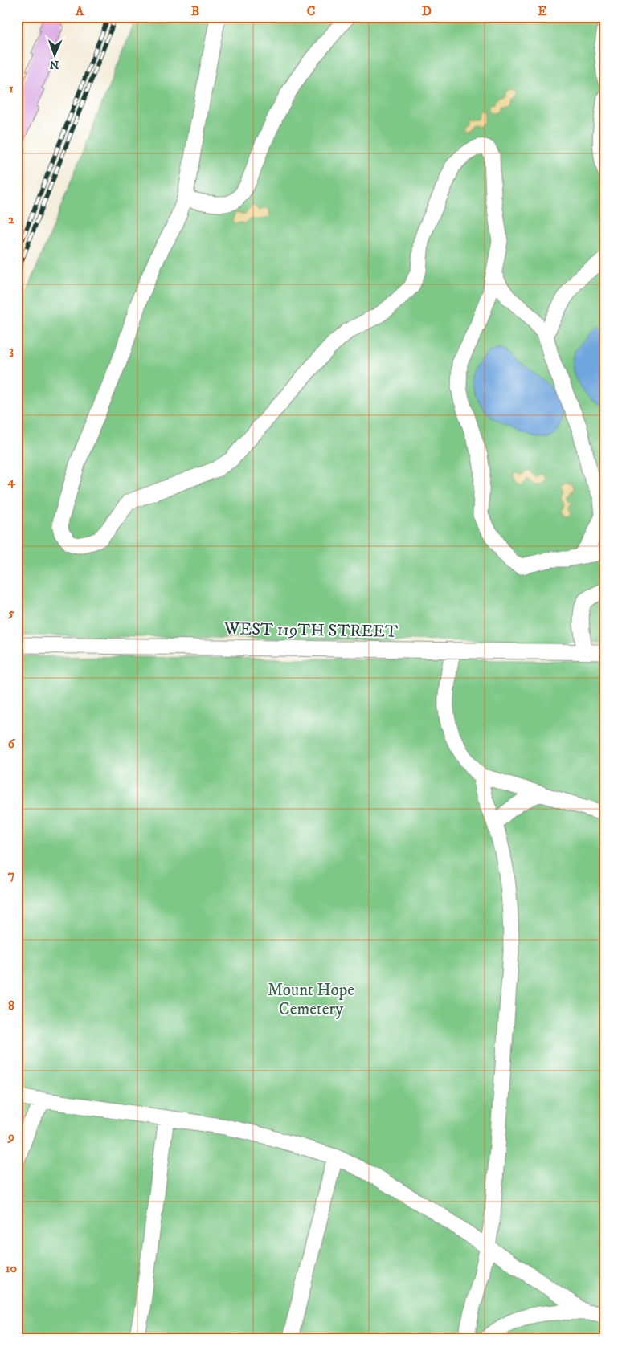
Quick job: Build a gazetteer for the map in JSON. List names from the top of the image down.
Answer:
{
  "streets": {
    "street": ["WEST 119TH STREET"]
  },
  "parks": ["Mount Hope Cemetery"],
  "north": "bottom",
  "grid": {
    "columns": [
      "A",
      "B",
      "C",
      "D",
      "E"
    ],
    "rows": [
      "1",
      "2",
      "3",
      "4",
      "5",
      "6",
      "7",
      "8",
      "9",
      "10"
    ]
  }
}
